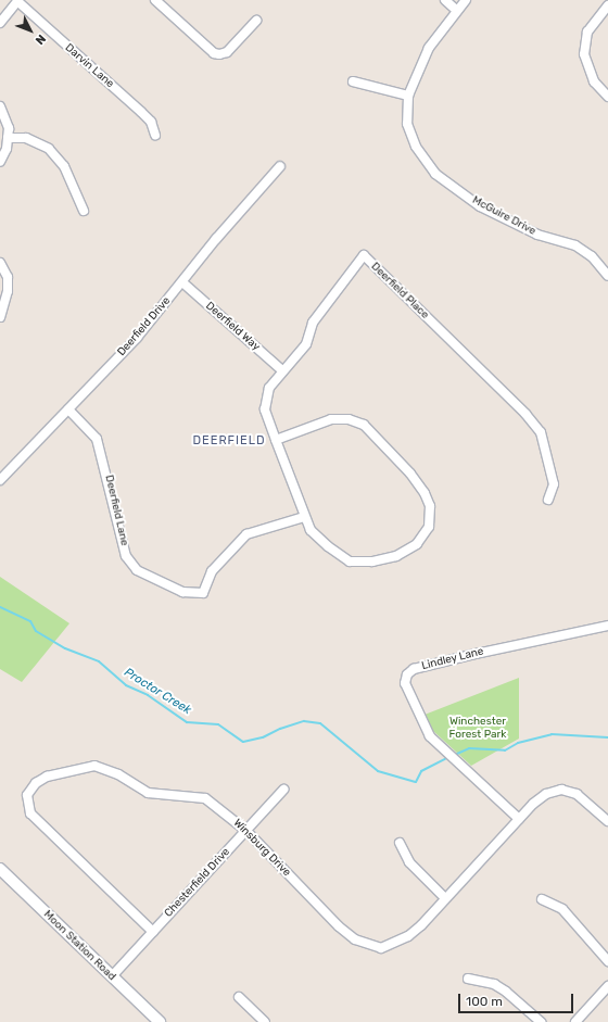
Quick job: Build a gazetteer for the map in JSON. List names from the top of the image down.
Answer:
{
  "streets": {
    "street": [
      "Darvin Lane",
      "McGuire Drive",
      "Deerfield Place",
      "Deerfield Drive",
      "Deerfield Way",
      "Deerfield Lane",
      "Lindley Lane",
      "Winsburg Drive",
      "Chesterfield Drive",
      "Moon Station Road"
    ]
  },
  "crossings": [
    ["Deerfield Place", "Deerfield Way"],
    ["Deerfield Place", "Deerfield Lane"],
    ["Deerfield Drive", "Deerfield Way"],
    ["Deerfield Drive", "Deerfield Lane"],
    ["Lindley Lane", "Winsburg Drive"],
    ["Winsburg Drive", "Chesterfield Drive"],
    ["Chesterfield Drive", "Moon Station Road"]
  ],
  "districts": ["DEERFIELD"],
  "water": ["Proctor Creek"],
  "parks": ["Winchester Forest Park"],
  "scale_bar": "100 m",
  "north": "bottom right"
}
